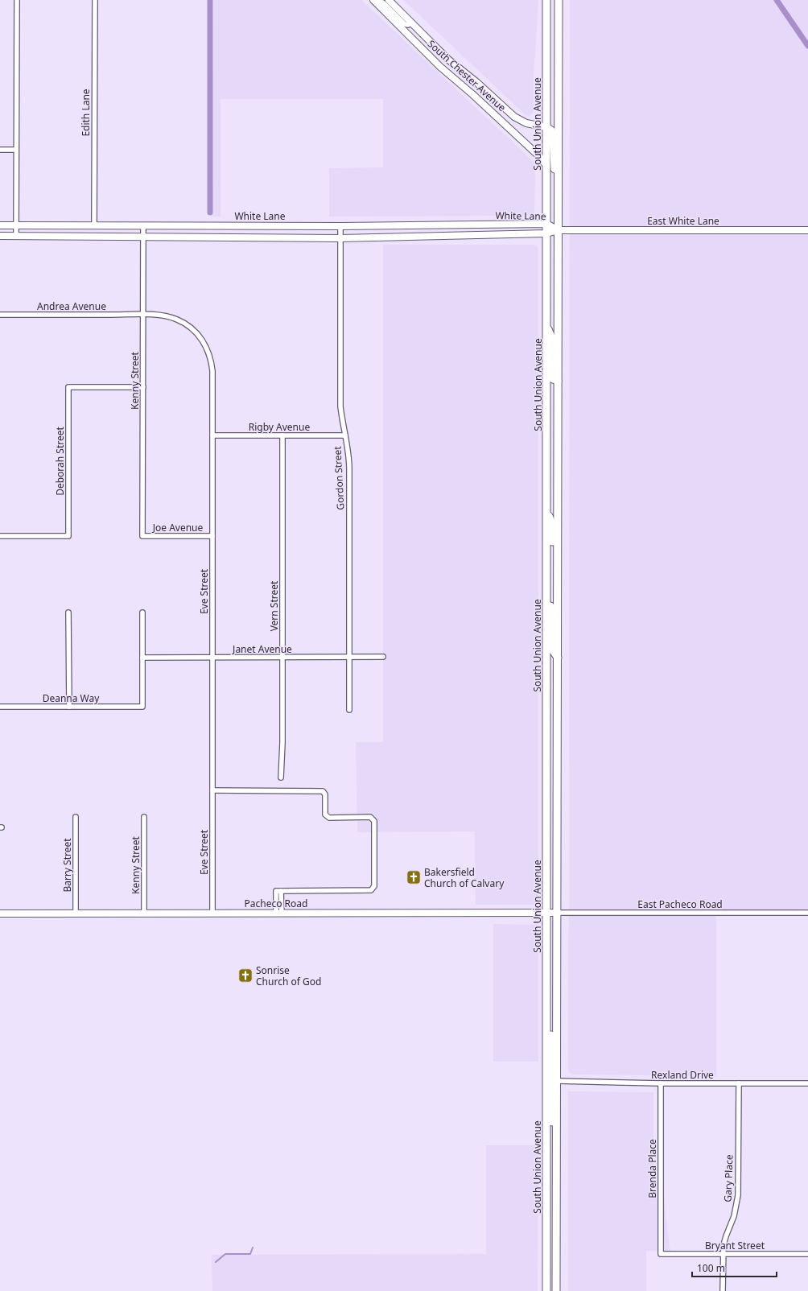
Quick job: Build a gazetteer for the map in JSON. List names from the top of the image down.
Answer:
{
  "streets": {
    "main road": [
      "South Chester Avenue",
      "South Union Avenue",
      "White Lane",
      "East White Lane",
      "Pacheco Road"
    ],
    "street": [
      "Edith Lane",
      "Andrea Avenue",
      "Kenny Street",
      "Rigby Avenue",
      "Deborah Street",
      "Gordon Street",
      "Joe Avenue",
      "Eve Street",
      "Vern Street",
      "Janet Avenue",
      "Deanna Way",
      "Barry Street",
      "East Pacheco Road",
      "Rexland Drive",
      "Brenda Place",
      "Gary Place",
      "Bryant Street"
    ]
  },
  "crossings": [
    ["South Chester Avenue", "South Union Avenue"],
    ["Edith Lane", "White Lane"],
    ["South Union Avenue", "White Lane"],
    ["South Union Avenue", "East White Lane"],
    ["South Union Avenue", "Pacheco Road"],
    ["South Union Avenue", "East Pacheco Road"],
    ["South Union Avenue", "Rexland Drive"],
    ["White Lane", "East White Lane"],
    ["White Lane", "Kenny Street"],
    ["White Lane", "Gordon Street"],
    ["Andrea Avenue", "Kenny Street"],
    ["Andrea Avenue", "Eve Street"],
    ["Kenny Street", "Deborah Street"],
    ["Kenny Street", "Joe Avenue"],
    ["Kenny Street", "Eve Street"],
    ["Kenny Street", "Pacheco Road"],
    ["Rigby Avenue", "Gordon Street"],
    ["Rigby Avenue", "Eve Street"],
    ["Rigby Avenue", "Vern Street"],
    ["Gordon Street", "Janet Avenue"],
    ["Joe Avenue", "Eve Street"],
    ["Eve Street", "Janet Avenue"],
    ["Eve Street", "Pacheco Road"],
    ["Vern Street", "Janet Avenue"],
    ["Janet Avenue", "Deanna Way"],
    ["Barry Street", "Pacheco Road"],
    ["Pacheco Road", "East Pacheco Road"],
    ["Rexland Drive", "Brenda Place"],
    ["Rexland Drive", "Gary Place"],
    ["Brenda Place", "Bryant Street"],
    ["Gary Place", "Bryant Street"]
  ],
  "places": {
    "church": ["Bakersfield Church of Calvary", "Sonrise Church of God"]
  },
  "scale_bar": "100 m"
}
